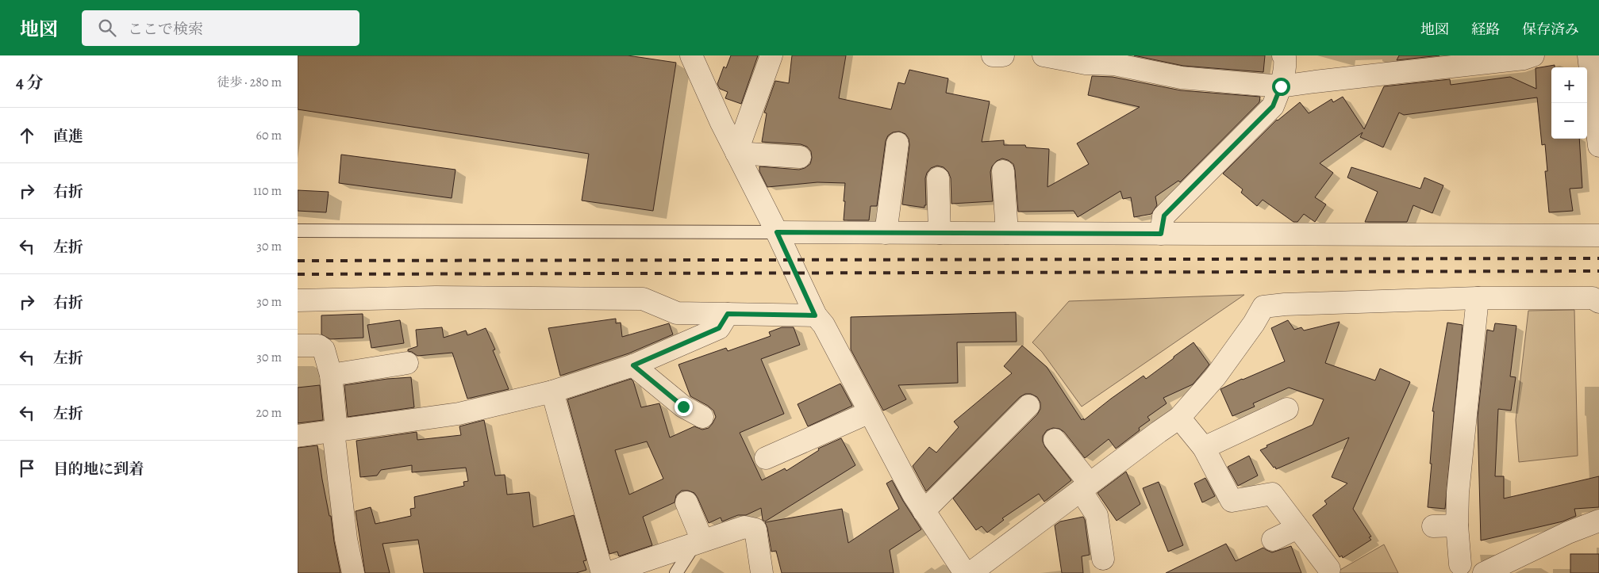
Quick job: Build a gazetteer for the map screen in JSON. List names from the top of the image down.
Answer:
{
  "page": {
    "header": "地図",
    "search": "ここで検索",
    "nav": ["地図", "経路", "保存済み"],
    "heading": ["4 分", "徒歩 · 280 m"],
    "map_buttons": ["+", "−"],
    "list": [
      ["直進", "60 m"],
      ["右折", "110 m"],
      ["左折", "30 m"],
      ["右折", "30 m"],
      ["左折", "30 m"],
      ["左折", "20 m"],
      "目的地に到着"
    ]
  }
}
